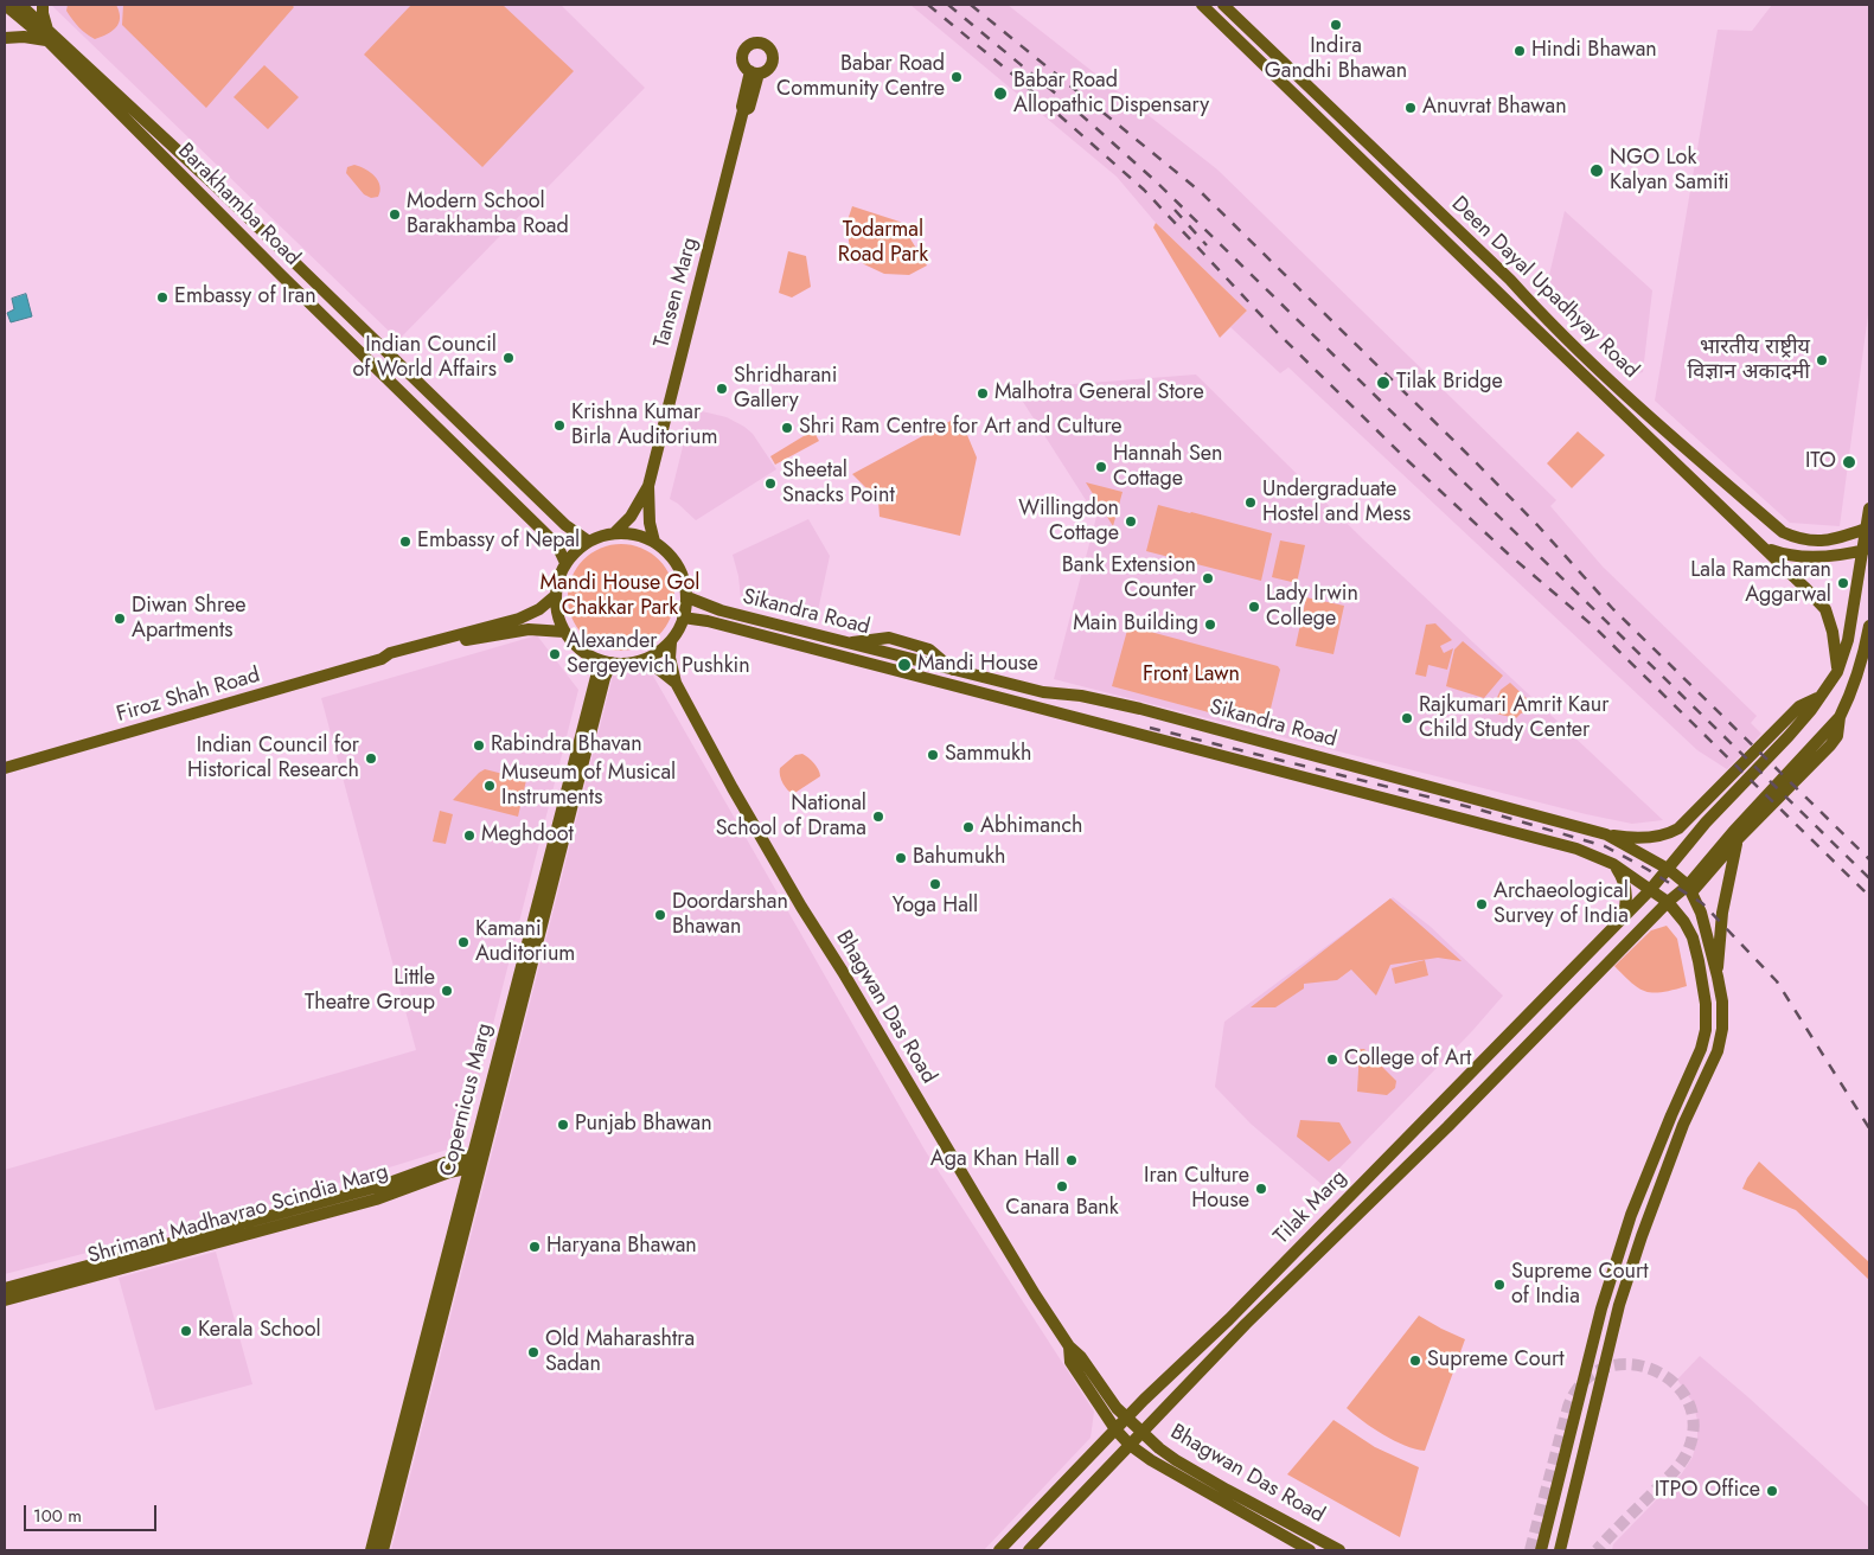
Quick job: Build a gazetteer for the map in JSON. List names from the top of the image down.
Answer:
{
  "streets": {
    "main road": [
      "Barakhamba Road",
      "Deen Dayal Upadhyay Road",
      "Tansen Marg",
      "Sikandra Road",
      "Firoz Shah Road",
      "Bhagwan Das Road",
      "Copernicus Marg",
      "Tilak Marg",
      "Shrimant Madhavrao Scindia Marg"
    ]
  },
  "crossings": [
    ["Barakhamba Road", "Tansen Marg"],
    ["Barakhamba Road", "Sikandra Road"],
    ["Barakhamba Road", "Firoz Shah Road"],
    ["Barakhamba Road", "Bhagwan Das Road"],
    ["Barakhamba Road", "Copernicus Marg"],
    ["Deen Dayal Upadhyay Road", "Tilak Marg"],
    ["Tansen Marg", "Sikandra Road"],
    ["Tansen Marg", "Firoz Shah Road"],
    ["Tansen Marg", "Bhagwan Das Road"],
    ["Tansen Marg", "Copernicus Marg"],
    ["Sikandra Road", "Firoz Shah Road"],
    ["Sikandra Road", "Bhagwan Das Road"],
    ["Sikandra Road", "Copernicus Marg"],
    ["Sikandra Road", "Tilak Marg"],
    ["Firoz Shah Road", "Bhagwan Das Road"],
    ["Firoz Shah Road", "Copernicus Marg"],
    ["Bhagwan Das Road", "Copernicus Marg"],
    ["Bhagwan Das Road", "Tilak Marg"],
    ["Copernicus Marg", "Shrimant Madhavrao Scindia Marg"]
  ],
  "parks": ["Todarmal Road Park", "Mandi House Gol Chakkar Park", "Front Lawn"],
  "places": [
    "Indira Gandhi Bhawan",
    "Hindi Bhawan",
    "Babar Road Community Centre",
    "Babar Road Allopathic Dispensary",
    "Anuvrat Bhawan",
    "NGO Lok Kalyan Samiti",
    "Modern School Barakhamba Road",
    "Embassy of Iran",
    "Indian Council of World Affairs",
    "भारतीय राष्ट्रीय विज्ञान अकादमी",
    "Tilak Bridge",
    "Shridharani Gallery",
    "Malhotra General Store",
    "Krishna Kumar Birla Auditorium",
    "Shri Ram Centre for Art and Culture",
    "ITO",
    "Hannah Sen Cottage",
    "Sheetal Snacks Point",
    "Undergraduate Hostel and Mess",
    "Willingdon Cottage",
    "Embassy of Nepal",
    "Bank Extension Counter",
    "Lala Ramcharan Aggarwal",
    "Lady Irwin College",
    "Diwan Shree Apartments",
    "Main Building",
    "Alexander Sergeyevich Pushkin",
    "Mandi House",
    "Rajkumari Amrit Kaur Child Study Center",
    "Rabindra Bhavan",
    "Sammukh",
    "Indian Council for Historical Research",
    "Museum of Musical Instruments",
    "National School of Drama",
    "Abhimanch",
    "Meghdoot",
    "Bahumukh",
    "Yoga Hall",
    "Archaeological Survey of India",
    "Doordarshan Bhawan",
    "Kamani Auditorium",
    "Little Theatre Group",
    "College of Art",
    "Punjab Bhawan",
    "Aga Khan Hall",
    "Canara Bank",
    "Iran Culture House",
    "Haryana Bhawan",
    "Supreme Court of India",
    "Kerala School",
    "Old Maharashtra Sadan",
    "Supreme Court",
    "ITPO Office"
  ],
  "scale_bar": "100 m"
}
